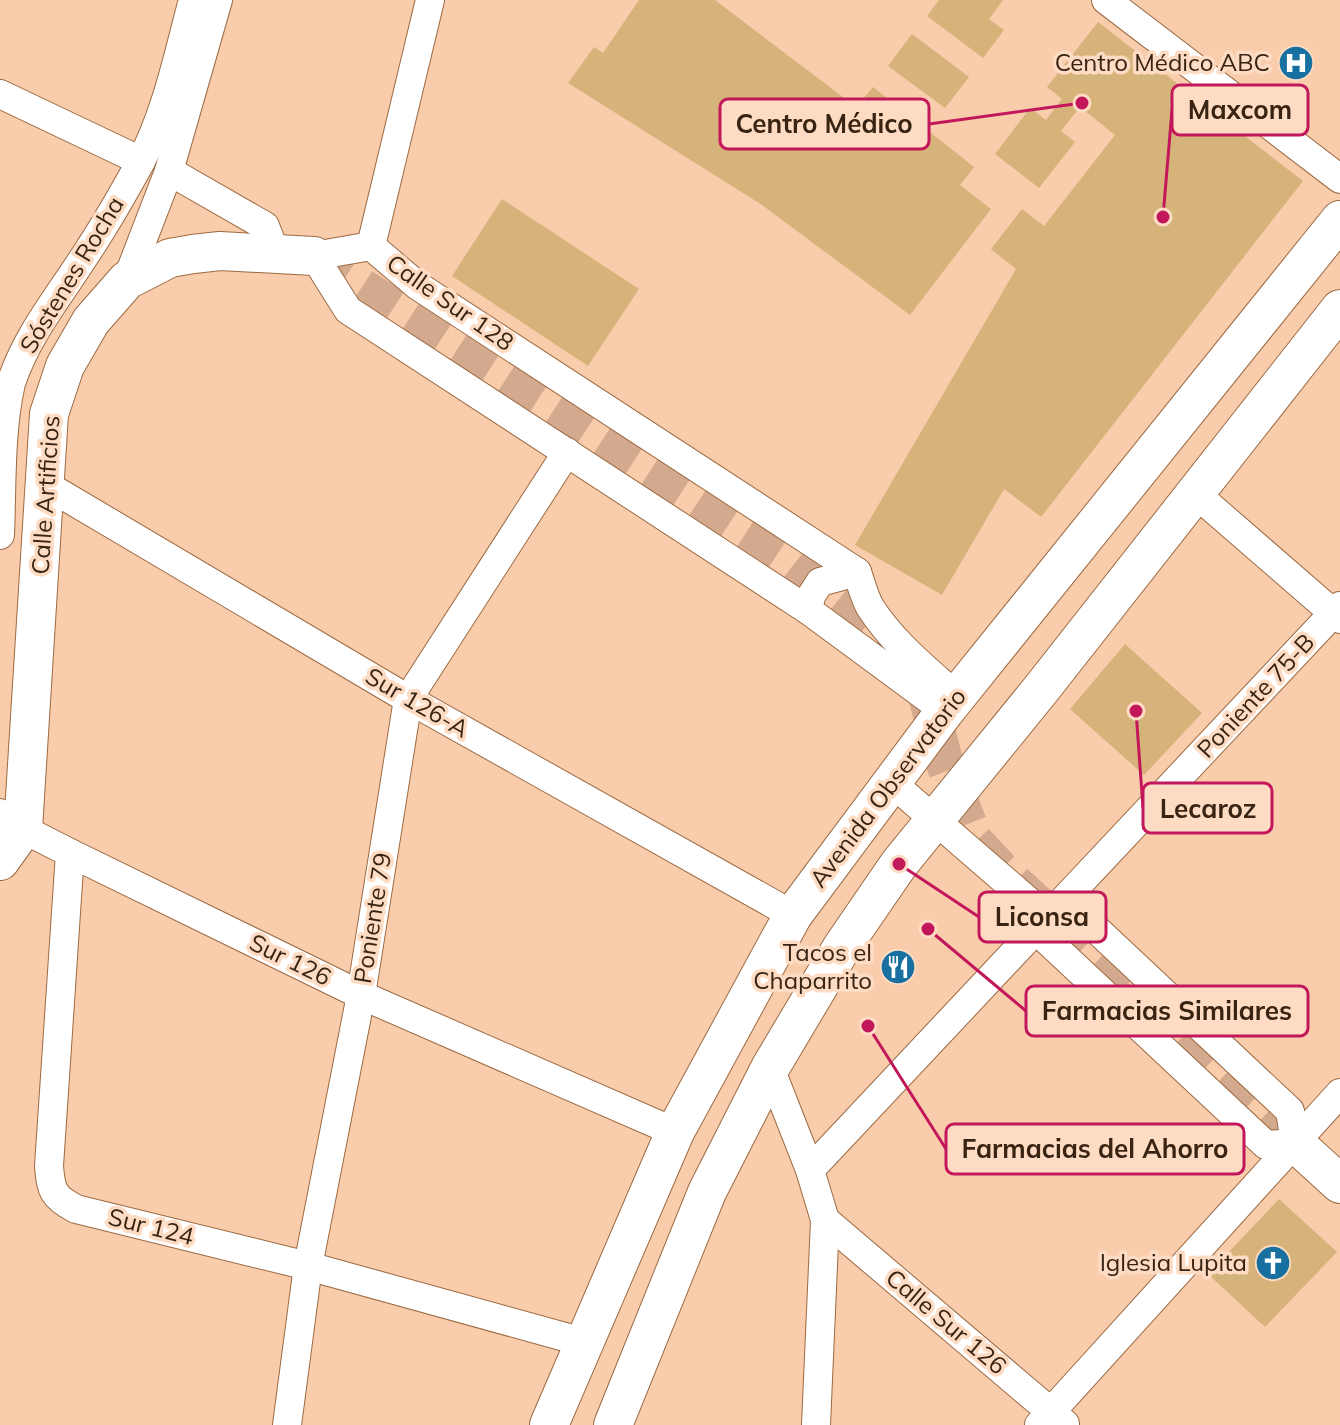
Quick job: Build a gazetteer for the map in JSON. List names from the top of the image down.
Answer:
{
  "streets": {
    "main road": ["Calle Artificios", "Avenida Observatorio"],
    "street": [
      "Sóstenes Rocha",
      "Calle Sur 128",
      "Poniente 75-B",
      "Sur 126-A",
      "Poniente 79",
      "Sur 126",
      "Sur 124",
      "Calle Sur 126"
    ]
  },
  "crossings": [
    ["Calle Sur 128", "Calle Artificios"],
    ["Calle Artificios", "Sur 126-A"],
    ["Calle Artificios", "Sur 126"],
    ["Sur 126-A", "Avenida Observatorio"],
    ["Sur 126-A", "Poniente 79"],
    ["Avenida Observatorio", "Sur 126"],
    ["Avenida Observatorio", "Sur 124"],
    ["Poniente 79", "Sur 126"],
    ["Poniente 79", "Sur 124"],
    ["Sur 126", "Sur 124"]
  ],
  "places": {
    "hospital": ["Centro Médico ABC"],
    "other": [
      "Centro Médico",
      "Maxcom",
      "Lecaroz",
      "Liconsa",
      "Farmacias Similares",
      "Farmacias del Ahorro"
    ],
    "restaurant": ["Tacos el Chaparrito"],
    "church": ["Iglesia Lupita"]
  }
}
